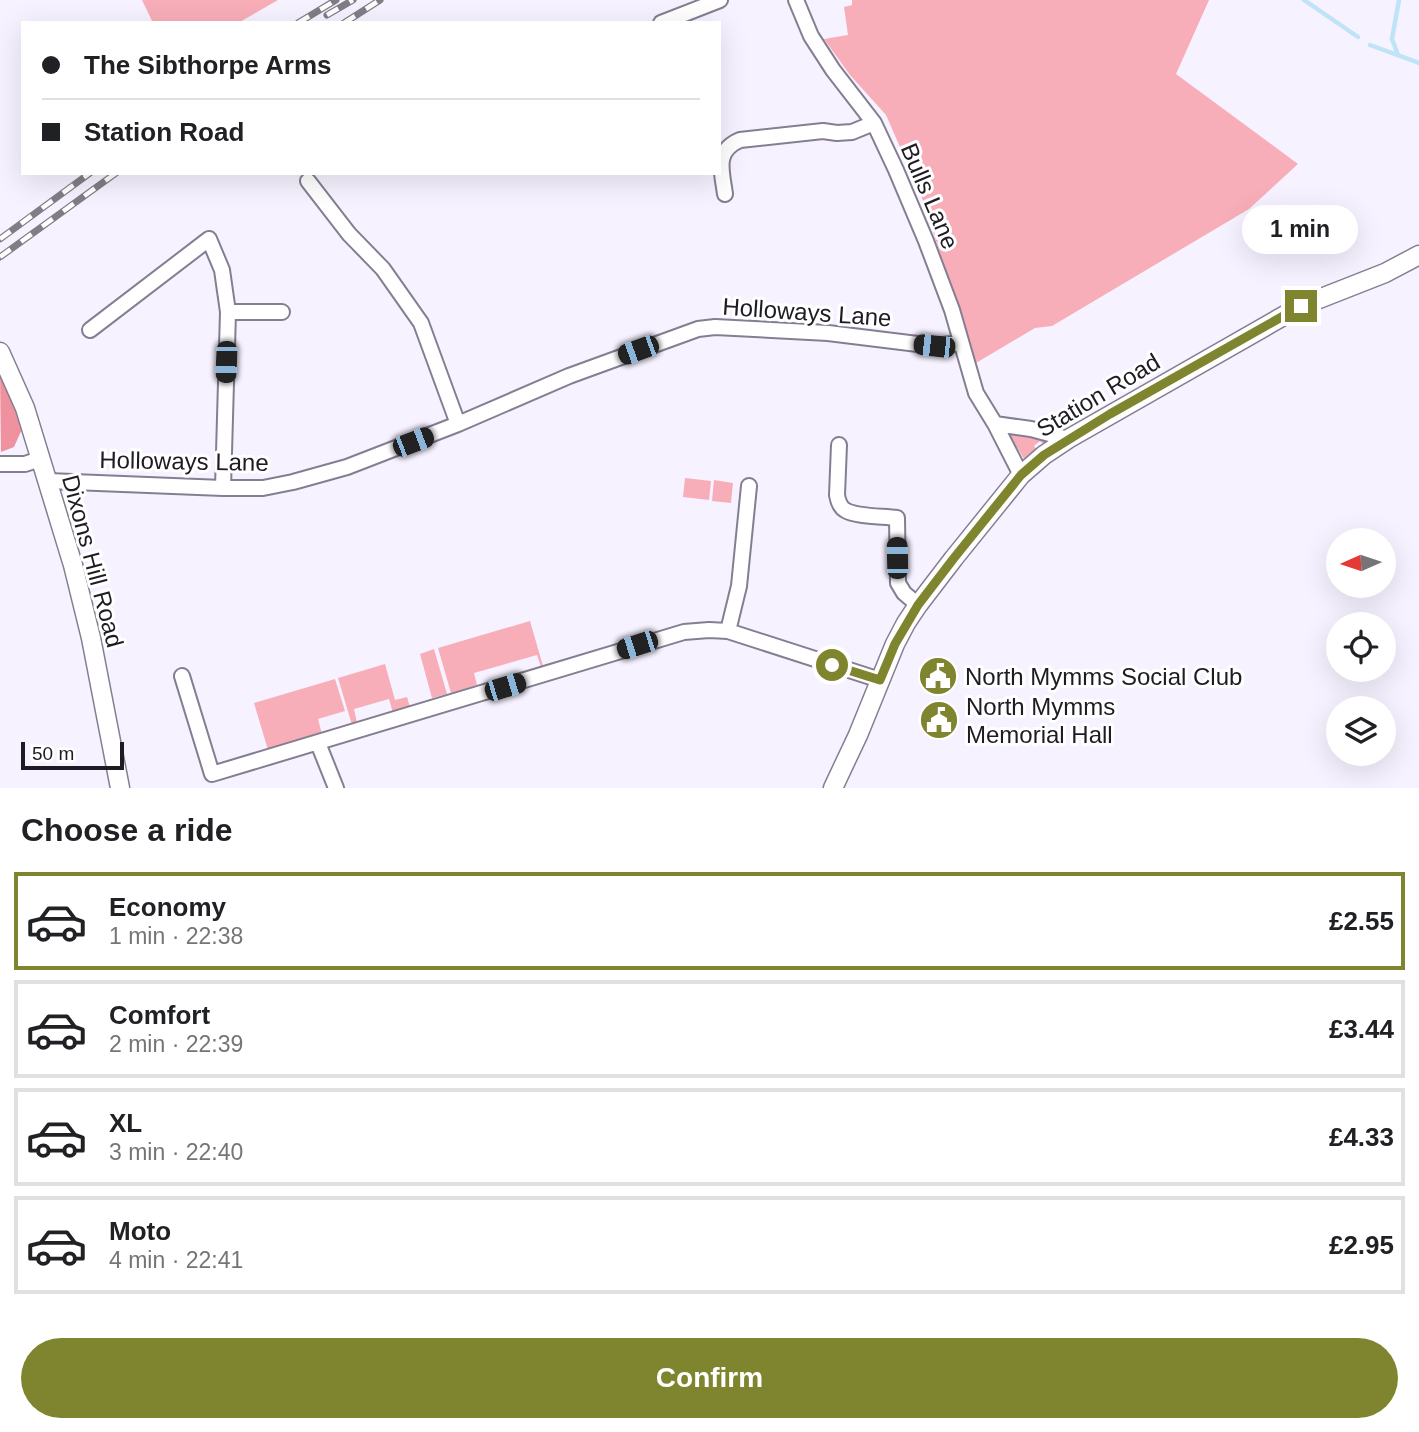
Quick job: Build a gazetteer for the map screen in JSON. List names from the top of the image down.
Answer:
{
  "streets": {
    "street": [
      "Bulls Lane",
      "Holloways Lane",
      "Station Road",
      "Dixons Hill Road"
    ]
  },
  "crossings": [
    ["Bulls Lane", "Holloways Lane"],
    ["Bulls Lane", "Station Road"],
    ["Holloways Lane", "Dixons Hill Road"]
  ],
  "places": {
    "public building": ["North Mymms Social Club", "North Mymms Memorial Hall"]
  },
  "scale_bar": "50 m",
  "north": "left",
  "page": {
    "banner": ["The Sibthorpe Arms", "Station Road"],
    "bubble": "1 min",
    "scale": "50 m",
    "heading": "Choose a ride",
    "list": [
      {
        "name": "Economy",
        "note": "1 min · 22:38",
        "value": "£2.55"
      },
      {
        "name": "Comfort",
        "note": "2 min · 22:39",
        "value": "£3.44"
      },
      {
        "name": "XL",
        "note": "3 min · 22:40",
        "value": "£4.33"
      },
      {
        "name": "Moto",
        "note": "4 min · 22:41",
        "value": "£2.95"
      }
    ],
    "buttons": "Confirm"
  }
}
